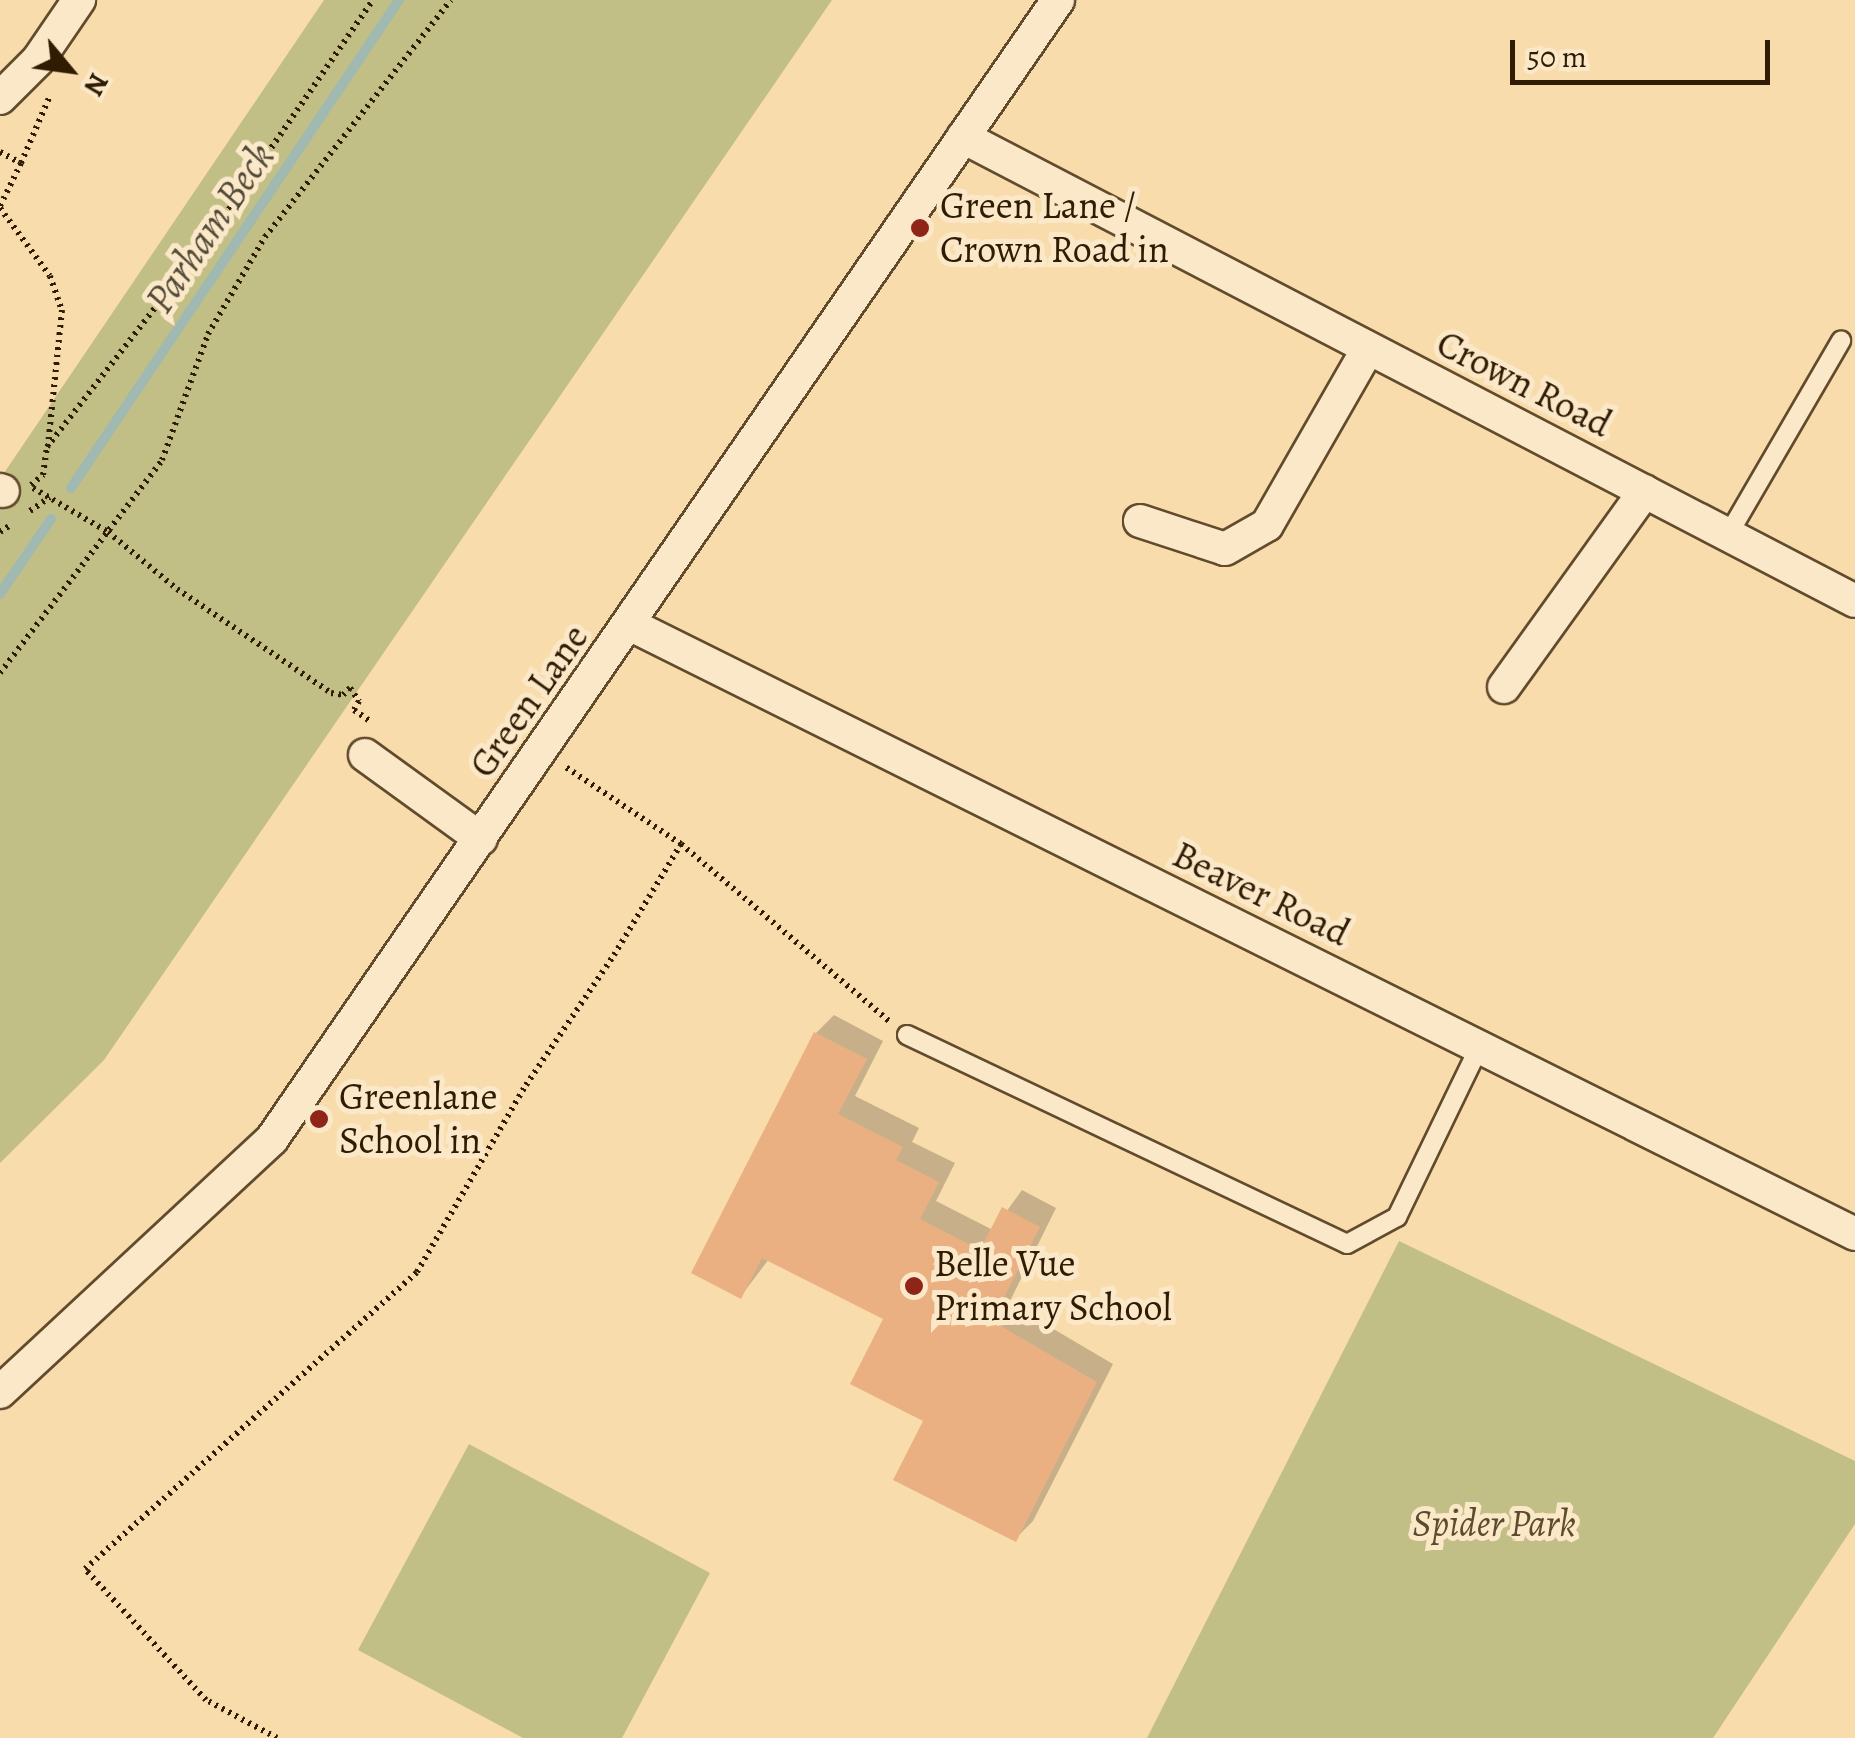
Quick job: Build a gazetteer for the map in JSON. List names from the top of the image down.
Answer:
{
  "streets": {
    "street": ["Crown Road", "Green Lane", "Beaver Road"]
  },
  "crossings": [
    ["Crown Road", "Green Lane"],
    ["Green Lane", "Beaver Road"]
  ],
  "water": ["Parham Beck"],
  "parks": ["Spider Park"],
  "places": ["Green Lane / Crown Road in", "Greenlane School in", "Belle Vue Primary School"],
  "scale_bar": "50 m",
  "north": "bottom right"
}
